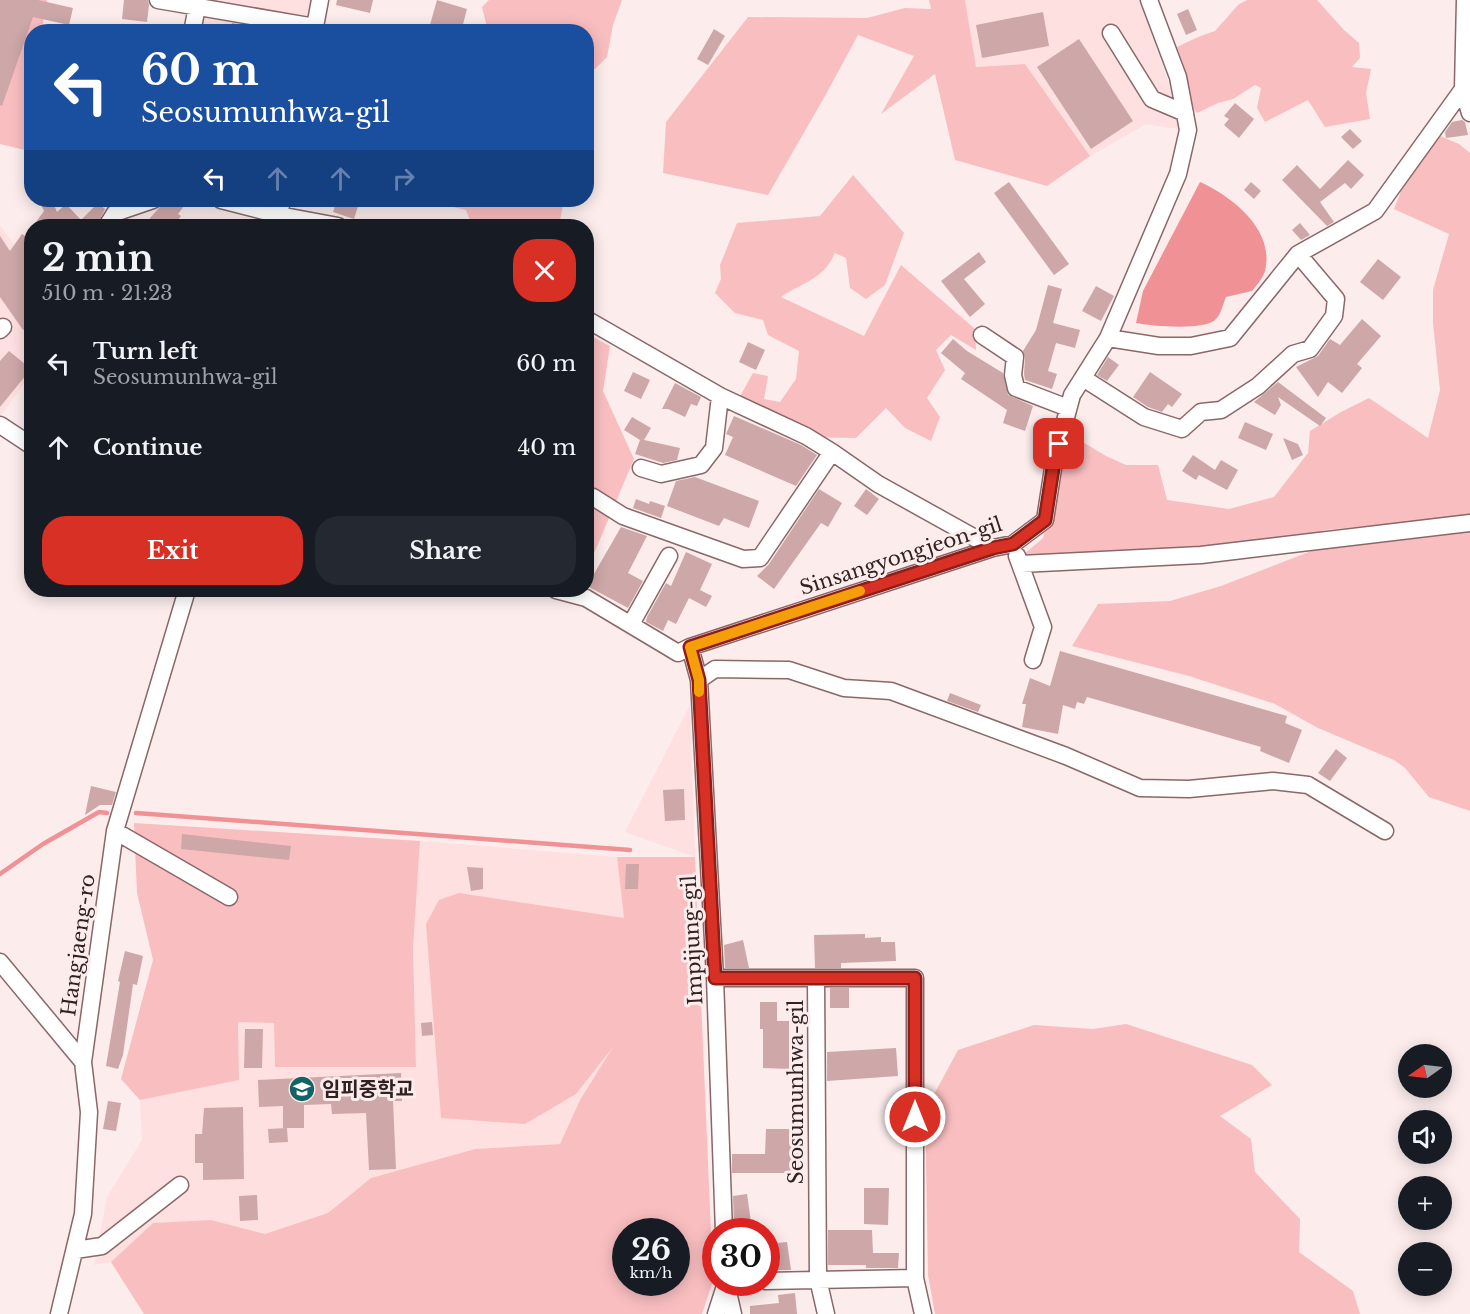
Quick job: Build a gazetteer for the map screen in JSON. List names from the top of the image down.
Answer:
{
  "streets": {
    "street": [
      "Sinsangyongjeon-gil",
      "Impijung-gil",
      "Hangjaeng-ro",
      "Seosumunhwa-gil"
    ]
  },
  "crossings": [
    ["Sinsangyongjeon-gil", "Impijung-gil"]
  ],
  "places": {
    "school or university": ["임피중학교"]
  },
  "north": "left",
  "page": {
    "turn": ["60 m", "Seosumunhwa-gil"],
    "heading": ["2 min", "510 m · 21:23"],
    "list": [
      {
        "name": "Turn left",
        "note": "Seosumunhwa-gil",
        "value": "60 m"
      },
      {
        "name": "Continue",
        "value": "40 m"
      }
    ],
    "buttons": ["Exit", "Share"],
    "map_buttons": ["+", "−"],
    "speed": "26 km/h",
    "limit": "30"
  }
}
